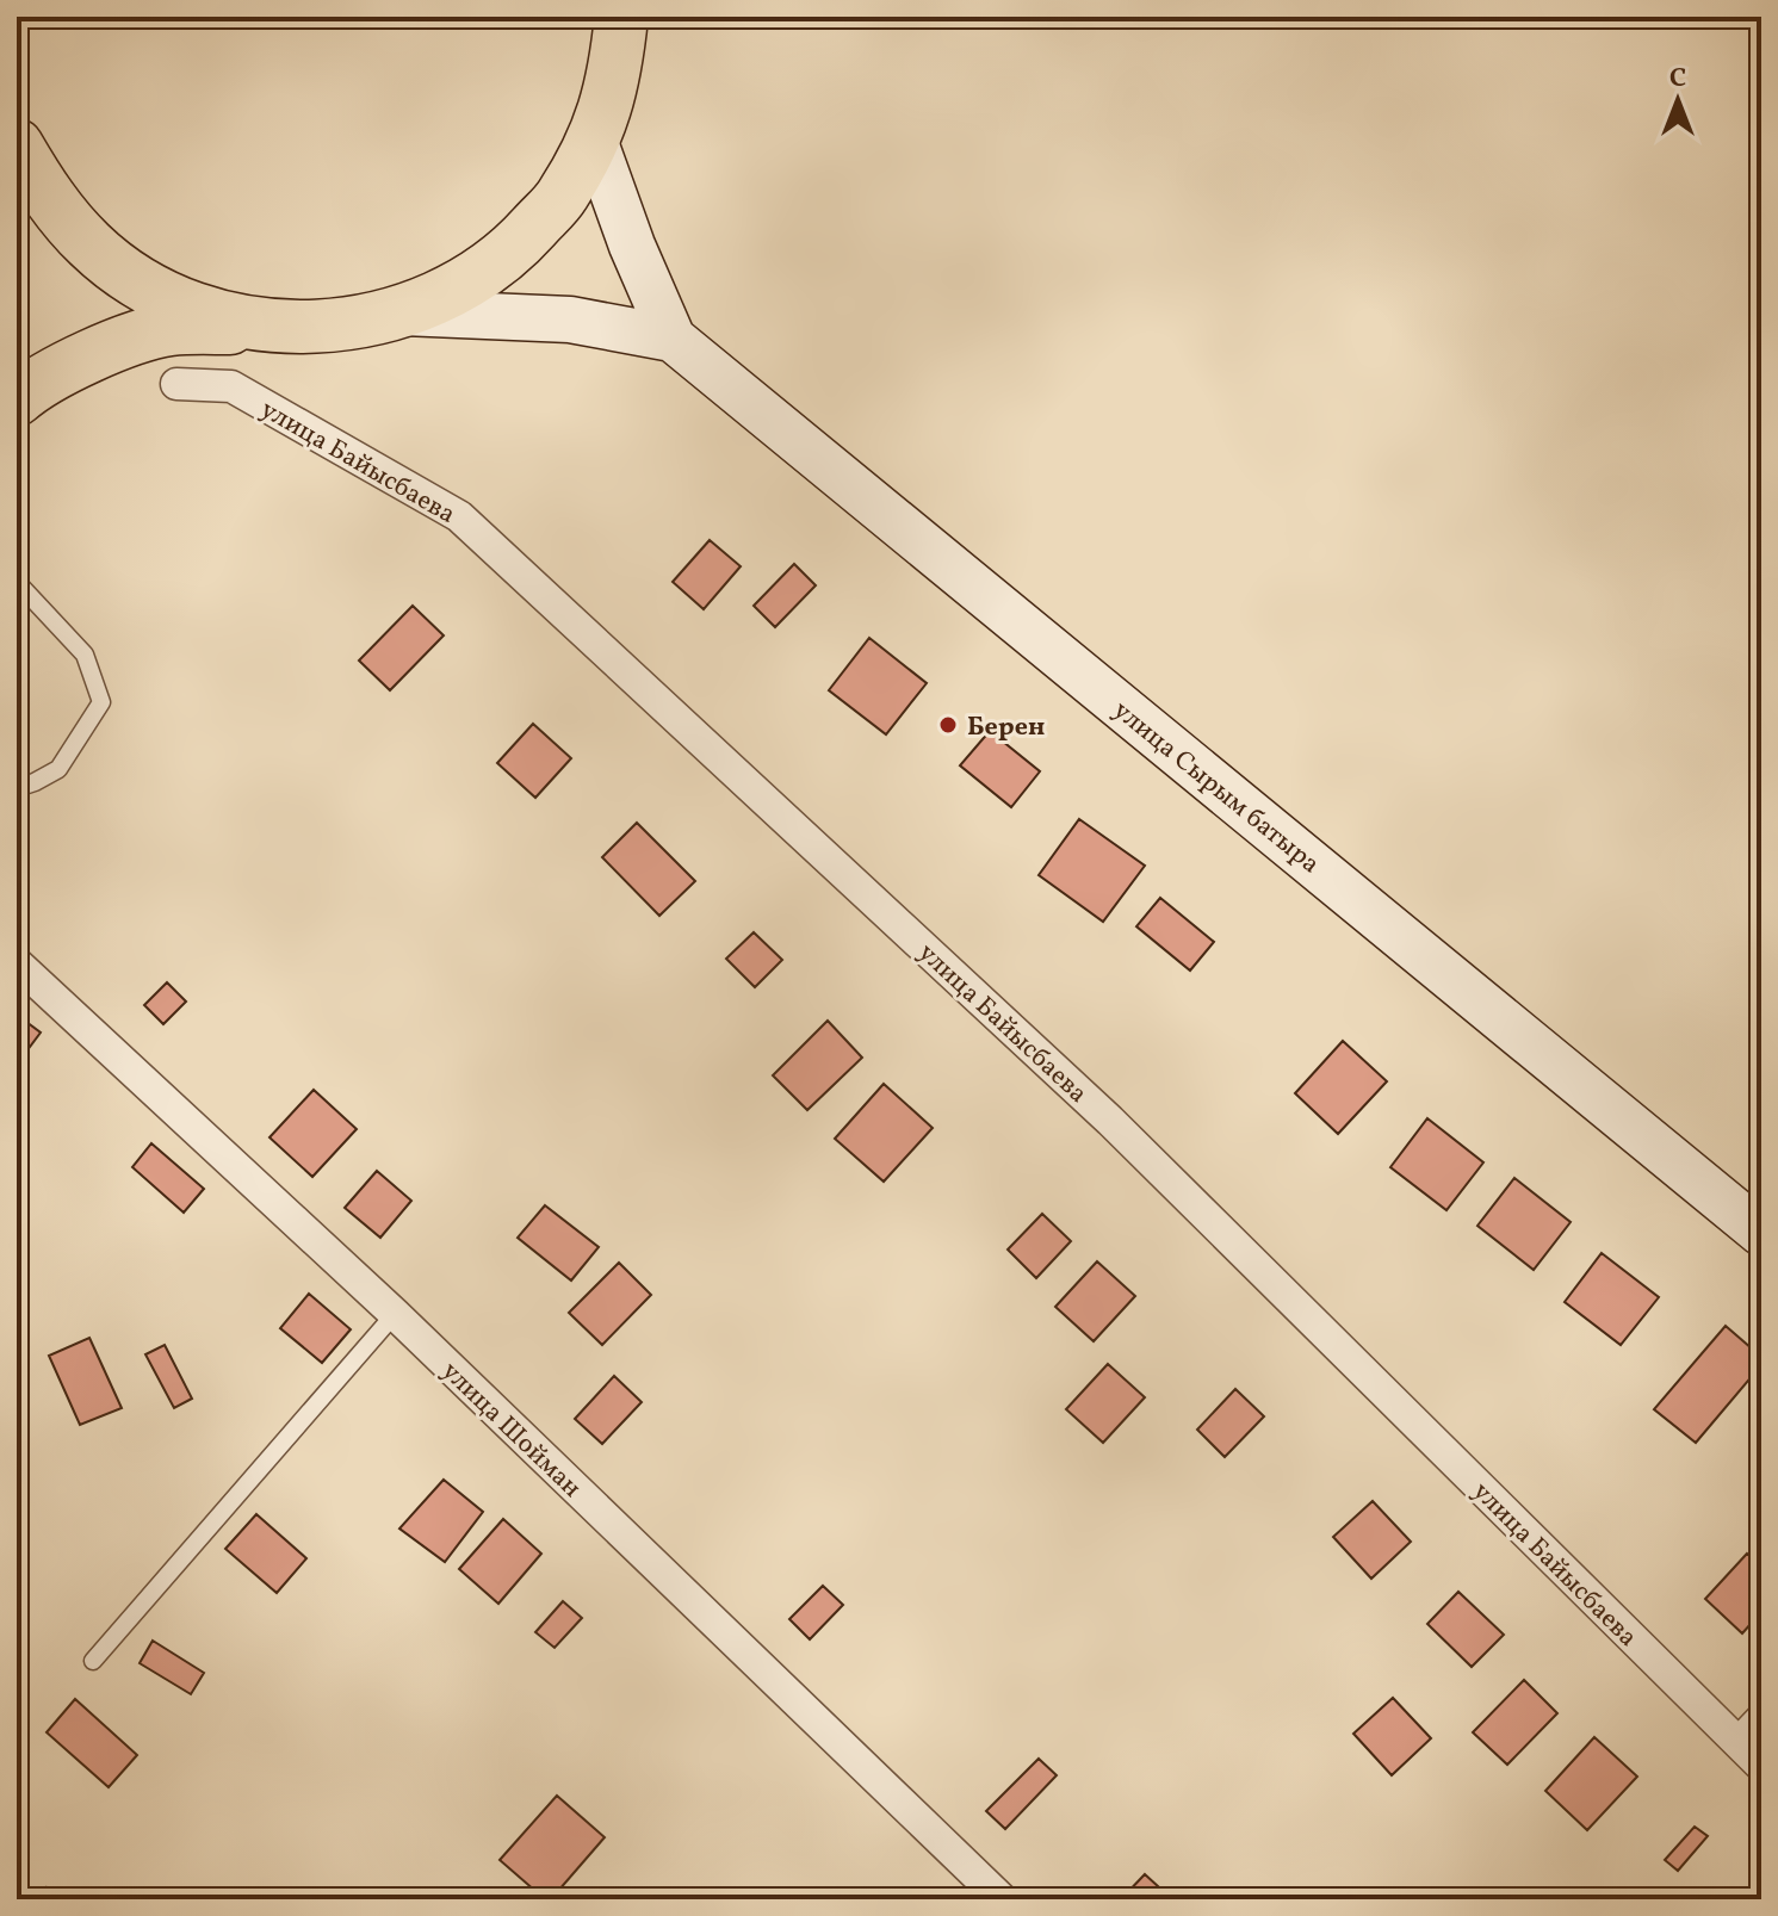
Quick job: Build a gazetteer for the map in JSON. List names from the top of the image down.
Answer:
{
  "streets": {
    "street": ["улица Байысбаева", "улица Сырым батыра", "улица Шойман"]
  },
  "places": ["Берен"],
  "north": "top"
}
